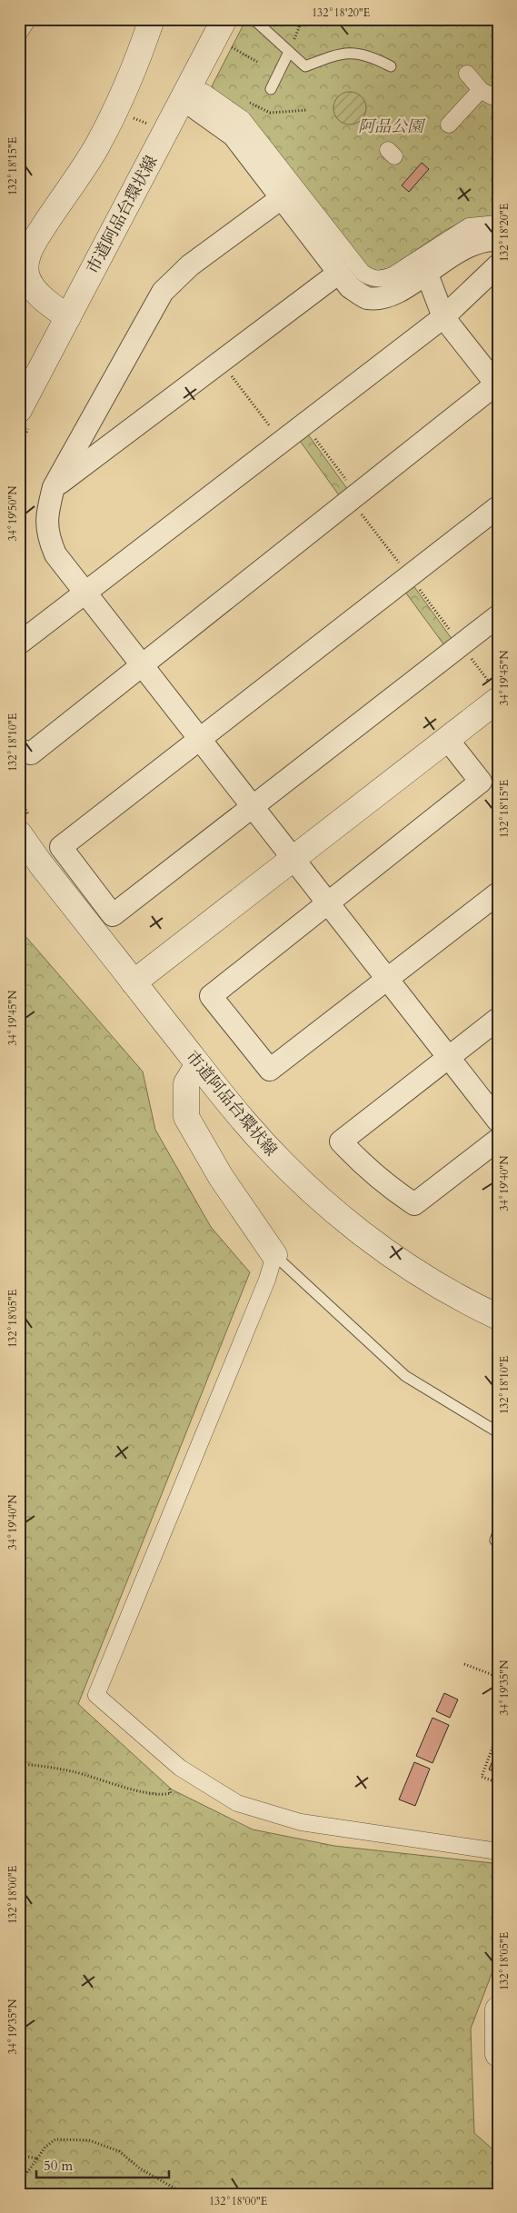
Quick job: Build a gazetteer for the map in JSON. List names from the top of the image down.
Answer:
{
  "streets": {
    "street": ["市道阿品台環状線"]
  },
  "parks": ["阿品公園"],
  "scale_bar": "50 m",
  "coordinates": [
    "132°18'20\"E",
    "132°18'15\"E",
    "34°19'50\"N",
    "34°19'45\"N",
    "132°18'10\"E",
    "34°19'40\"N",
    "132°18'05\"E",
    "34°19'35\"N",
    "132°18'00\"E"
  ]
}
